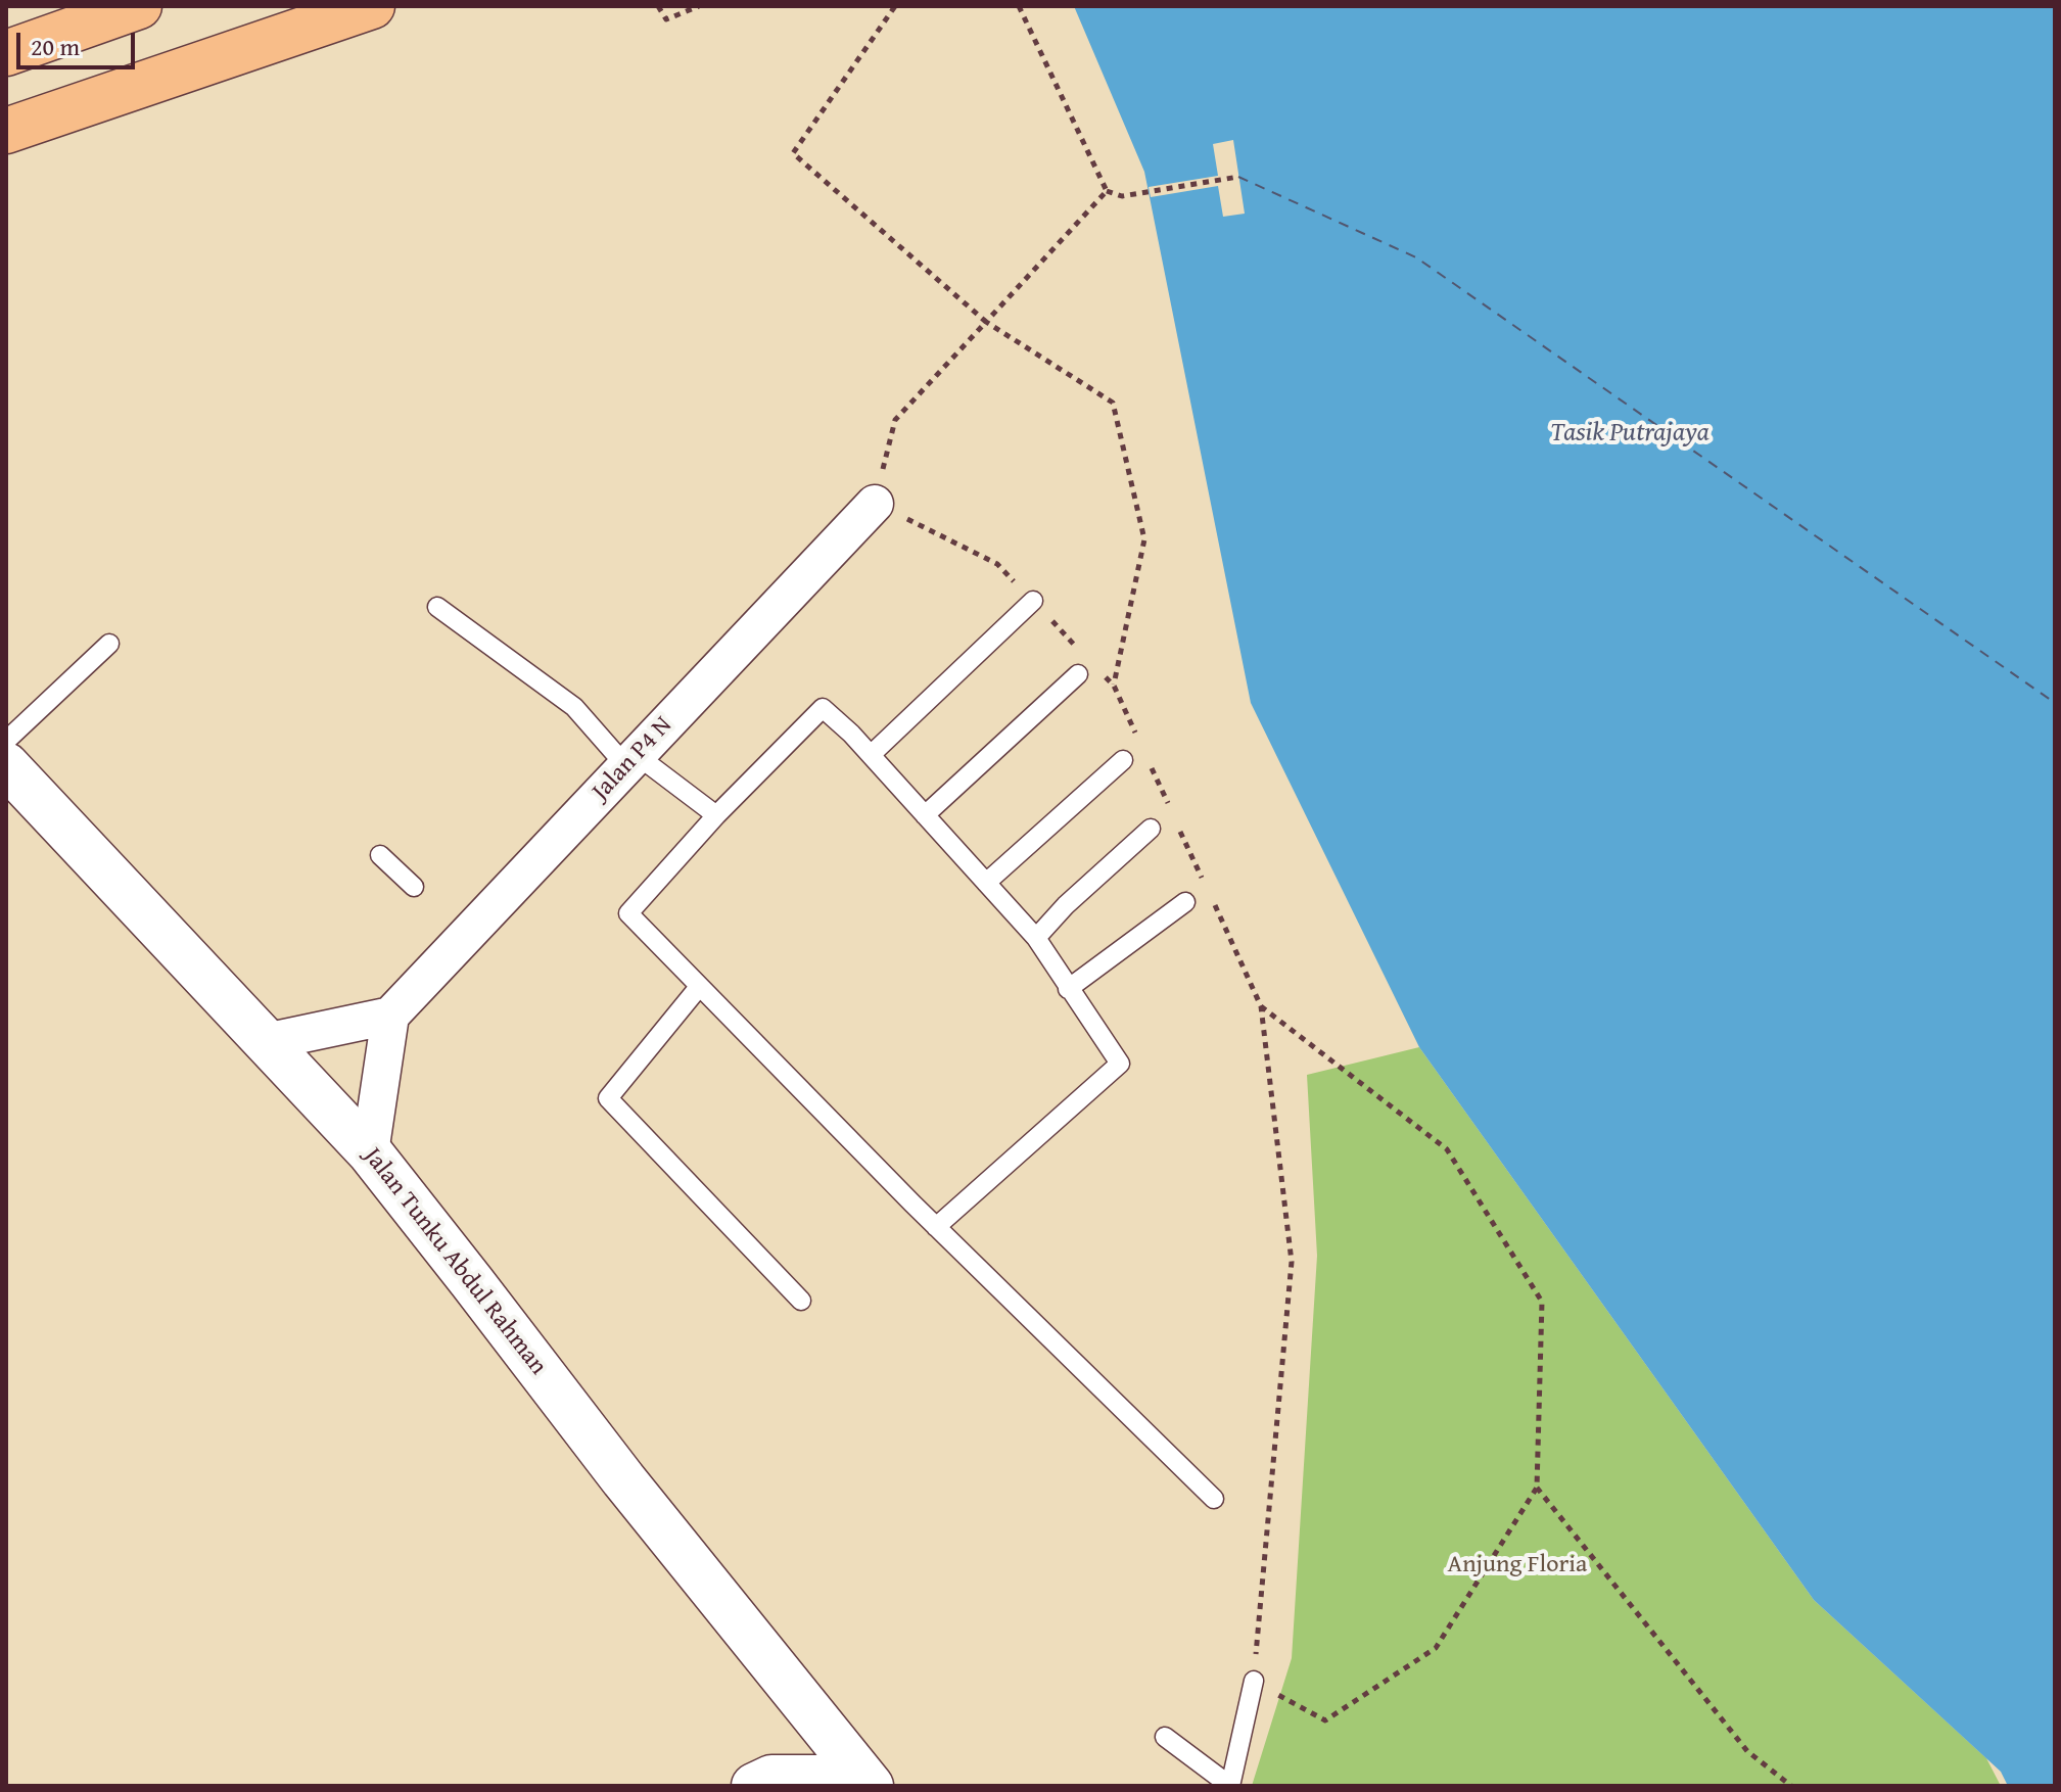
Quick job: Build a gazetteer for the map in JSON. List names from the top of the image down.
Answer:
{
  "streets": {
    "street": ["Jalan P4 N", "Jalan Tunku Abdul Rahman"]
  },
  "water": ["Tasik Putrajaya"],
  "parks": ["Anjung Floria"],
  "scale_bar": "20 m"
}
